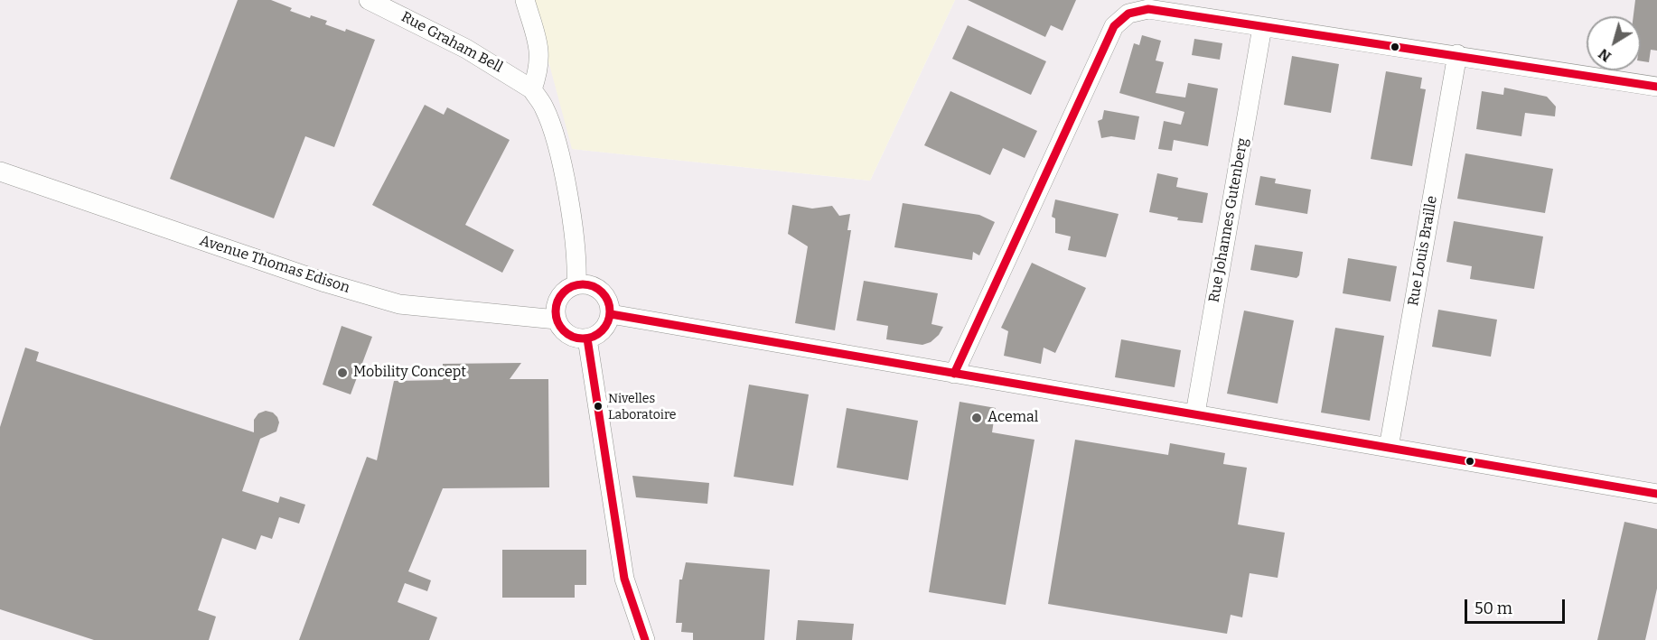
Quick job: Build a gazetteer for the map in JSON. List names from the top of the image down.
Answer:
{
  "streets": {
    "street": [
      "Rue Graham Bell",
      "Rue Johannes Gutenberg",
      "Rue Louis Braille",
      "Avenue Thomas Edison"
    ]
  },
  "places": ["Mobility Concept", "Nivelles Laboratoire", "Acemal"],
  "scale_bar": "50 m",
  "north": "bottom left"
}
